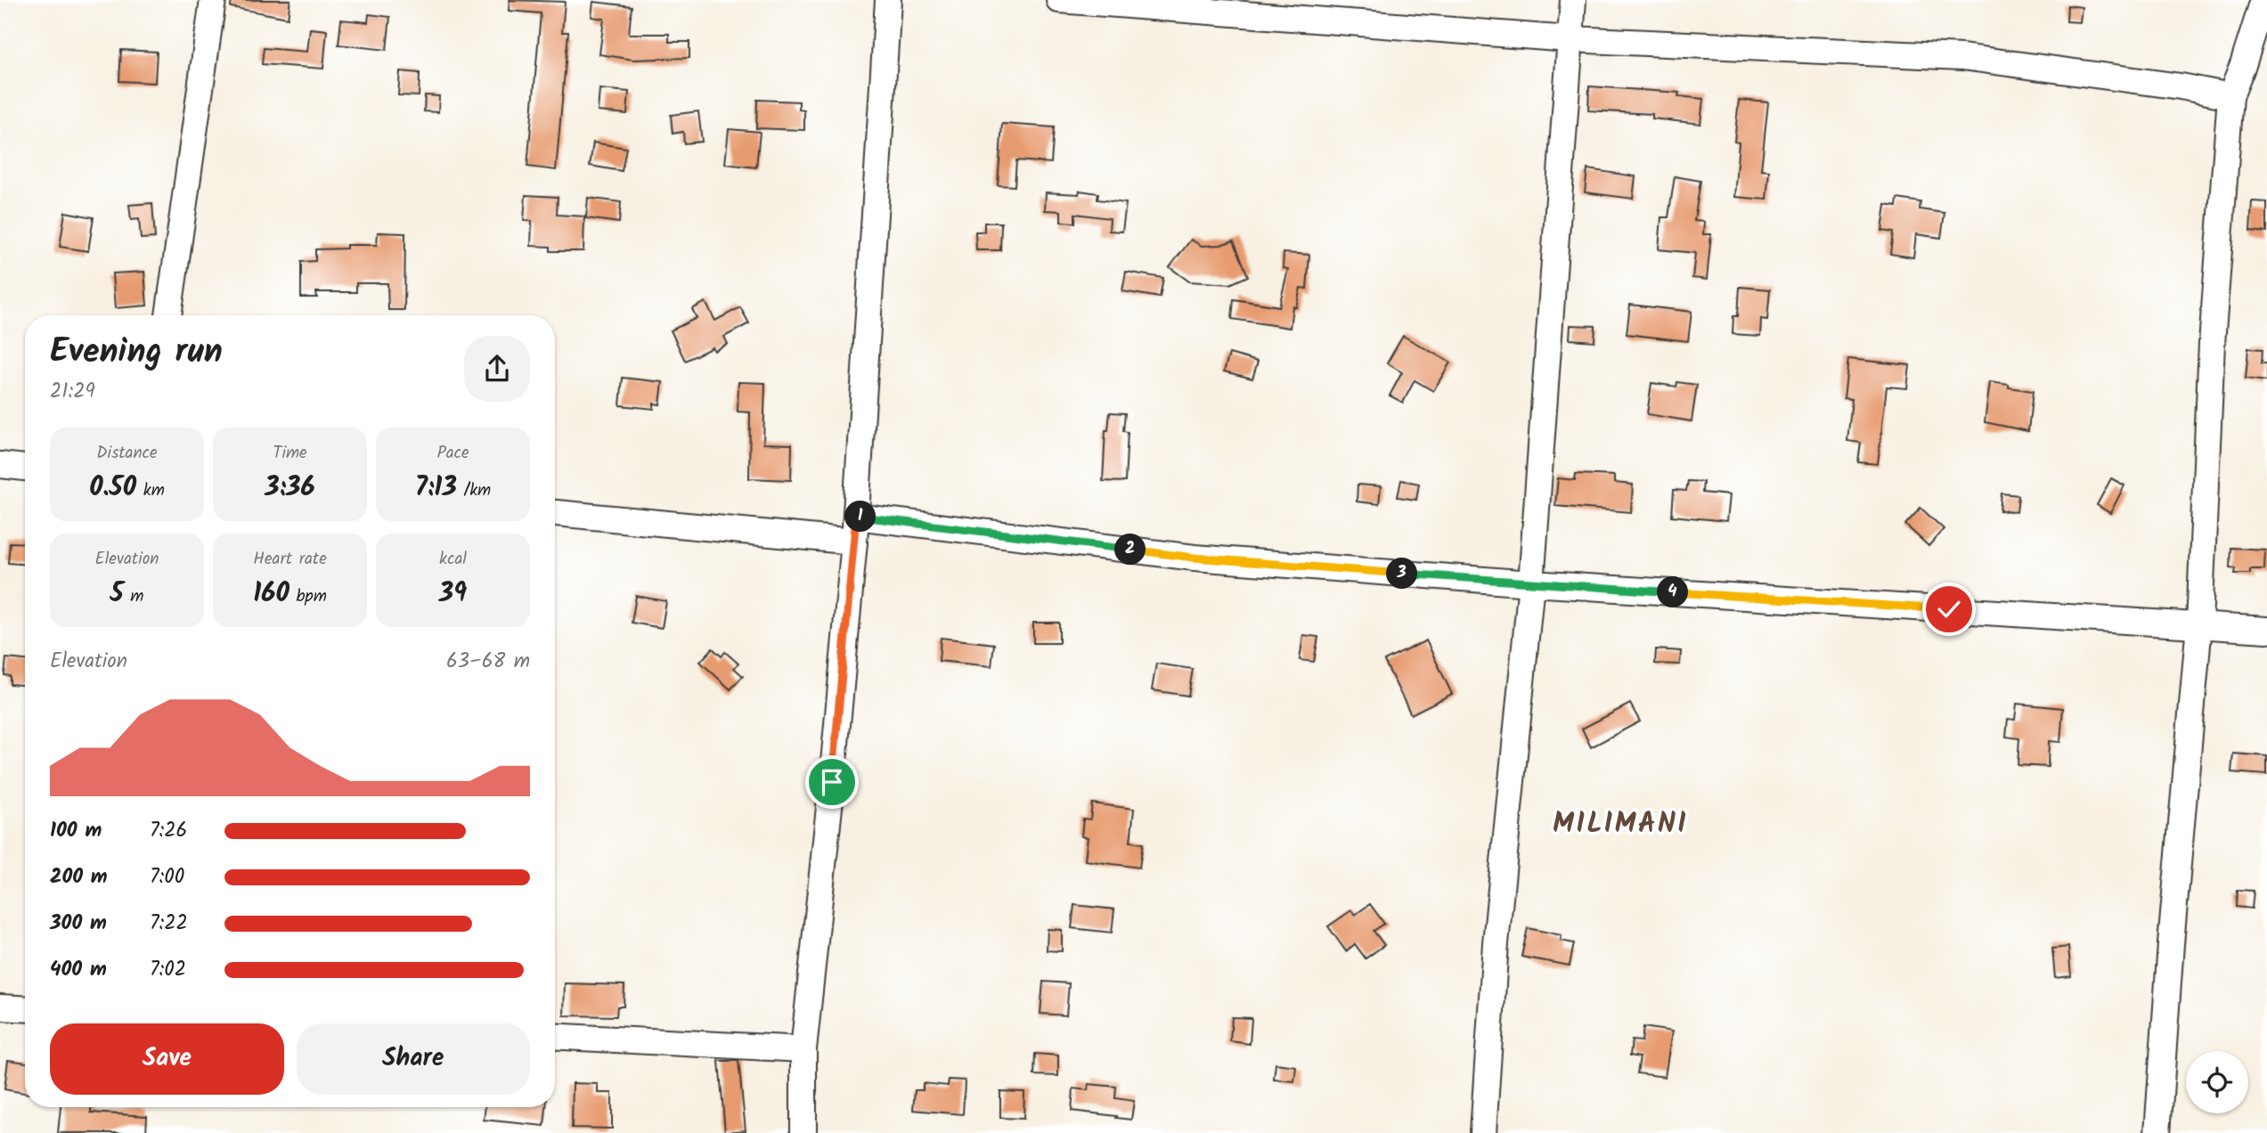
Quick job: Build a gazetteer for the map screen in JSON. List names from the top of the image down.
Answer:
{
  "districts": ["MILIMANI"],
  "page": {
    "heading": ["Evening run", "21:29"],
    "stats": [
      ["Distance", "0.50 km"],
      ["Time", "3:36"],
      ["Pace", "7:13 /km"],
      ["Elevation", "5 m"],
      ["Heart rate", "160 bpm"],
      ["kcal", "39"]
    ],
    "pins": [
      "1",
      "2",
      "3",
      "4"
    ],
    "chart": ["Elevation", "63–68 m"],
    "list": [
      {
        "name": "100 m",
        "note": "7:26"
      },
      {
        "name": "200 m",
        "note": "7:00"
      },
      {
        "name": "300 m",
        "note": "7:22"
      },
      {
        "name": "400 m",
        "note": "7:02"
      }
    ],
    "buttons": ["Save", "Share"]
  }
}
